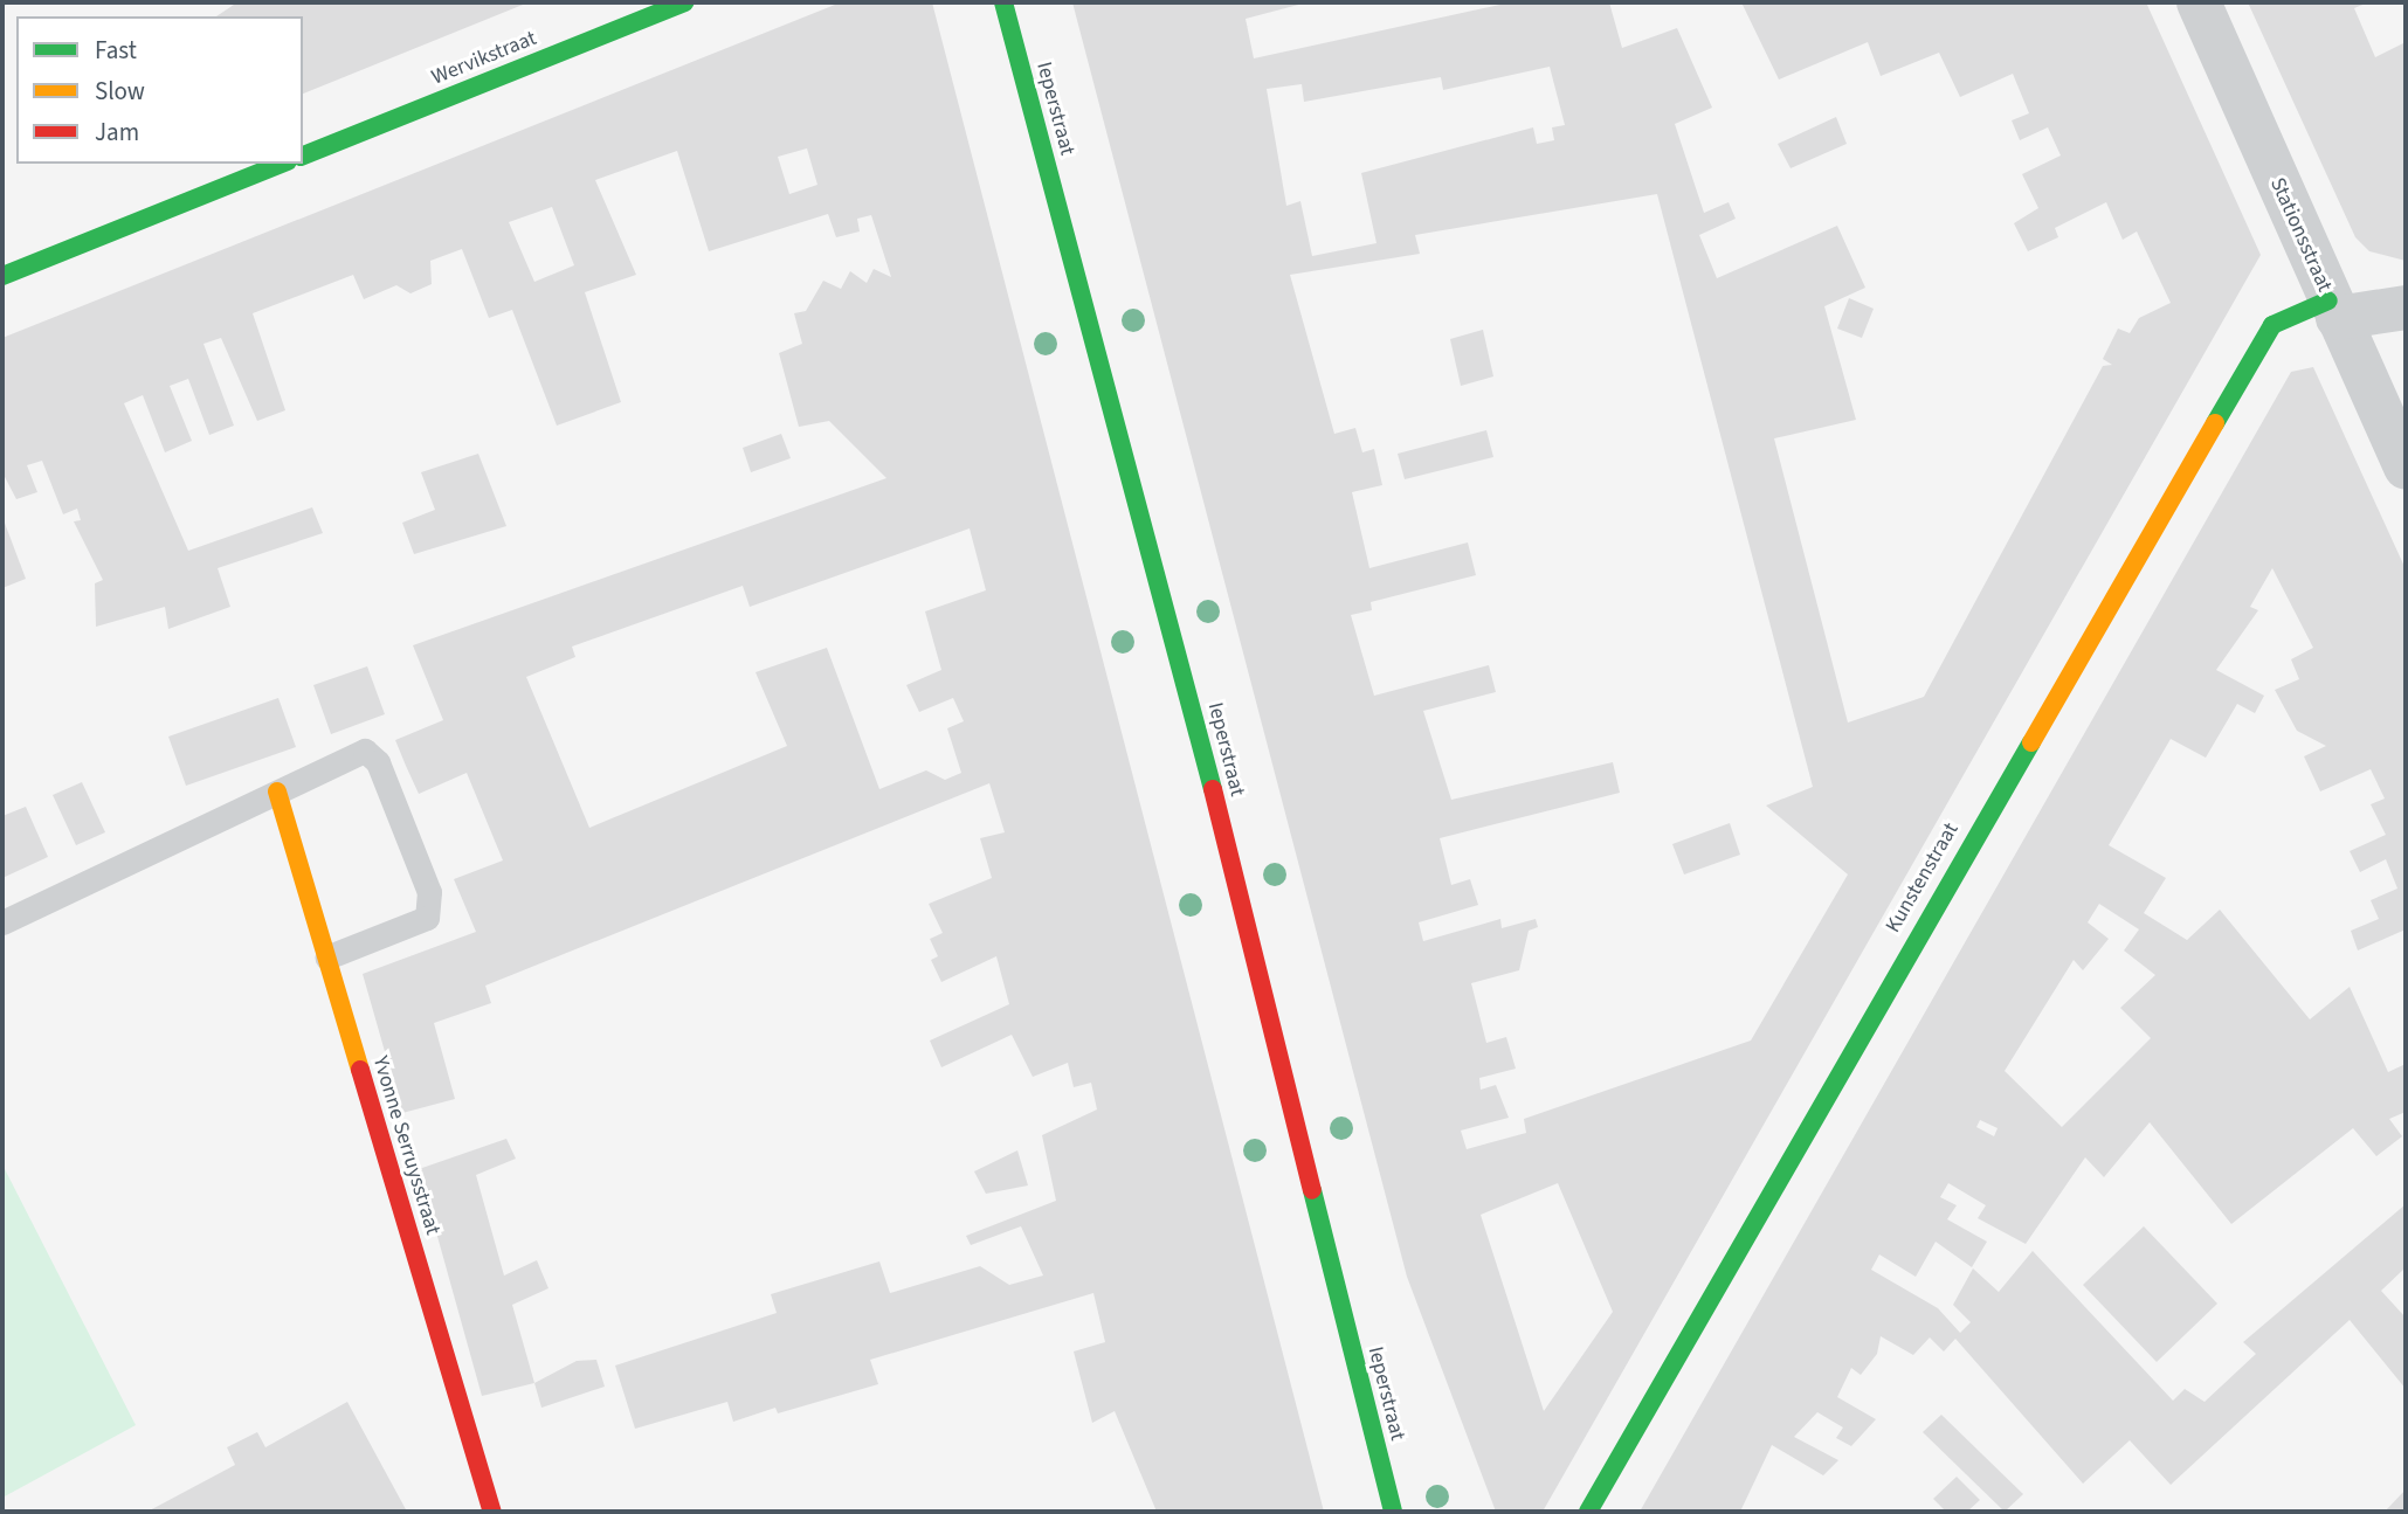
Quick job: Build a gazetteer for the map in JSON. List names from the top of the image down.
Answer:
{
  "streets": {
    "street": [
      "Wervikstraat",
      "Ieperstraat",
      "Stationsstraat",
      "Kunstenstraat",
      "Yvonne Serruysstraat"
    ]
  },
  "crossings": [
    ["Stationsstraat", "Kunstenstraat"]
  ],
  "legend": ["Fast", "Slow", "Jam"]
}
